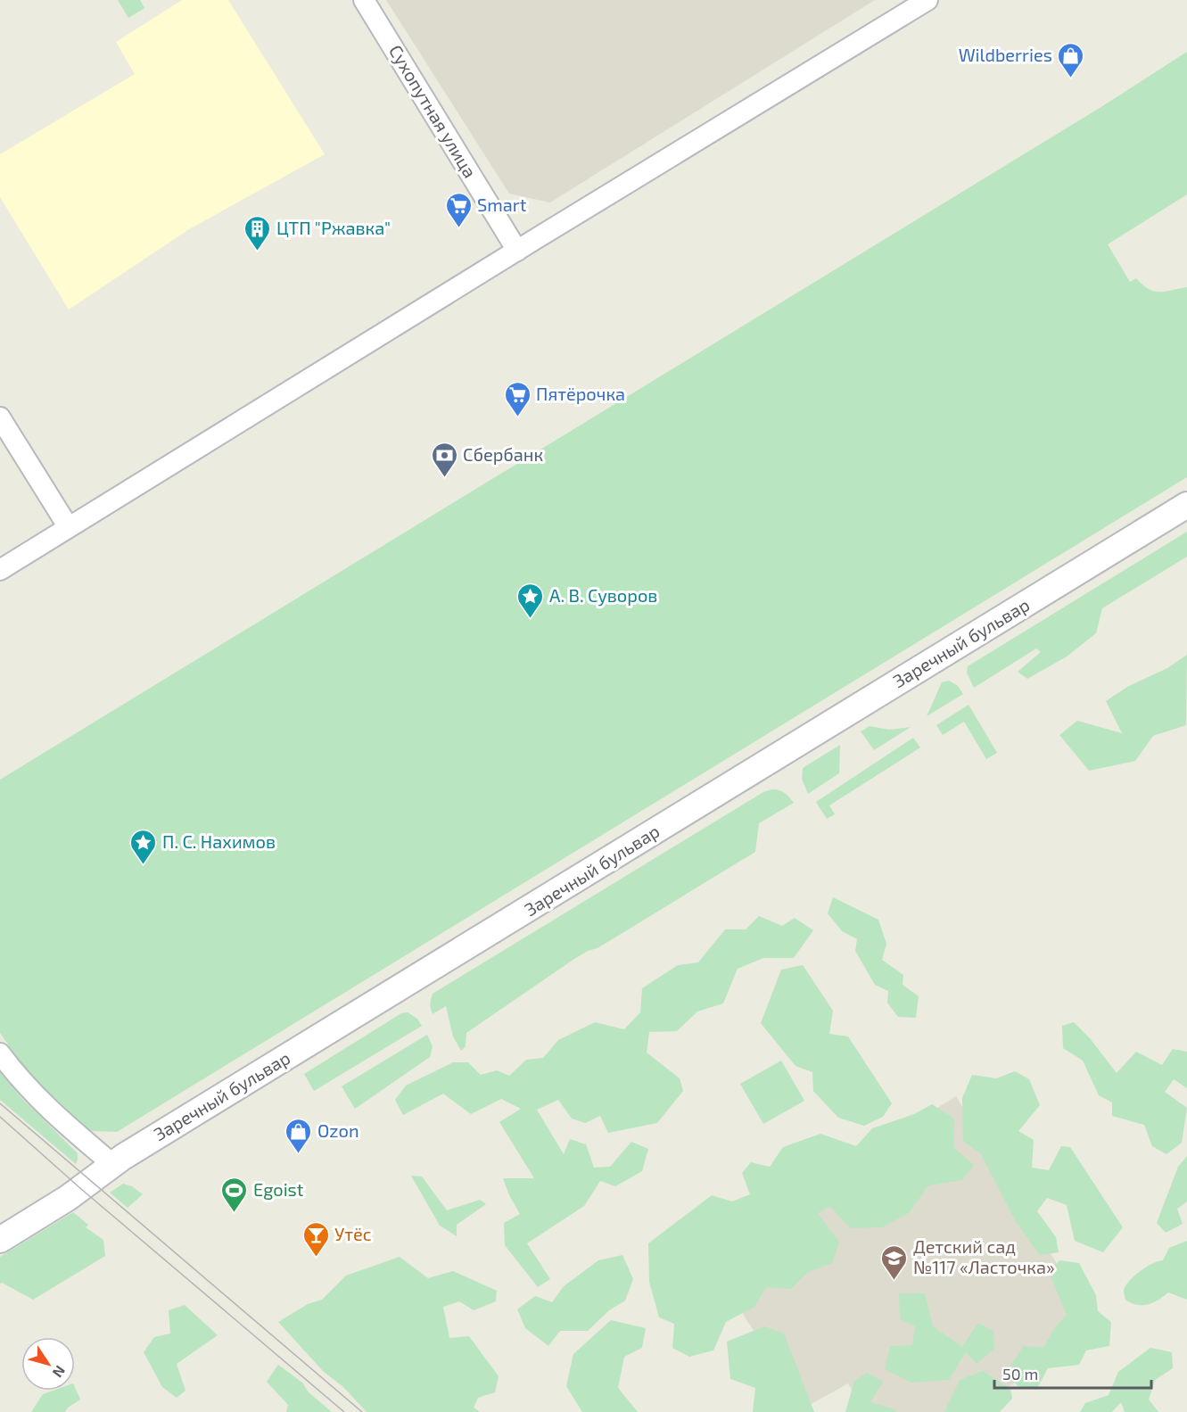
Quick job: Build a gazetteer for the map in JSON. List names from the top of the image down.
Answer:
{
  "streets": {
    "street": ["Сухопутная улица", "Заречный бульвар"]
  },
  "places": {
    "shop": ["Wildberries", "Ozon"],
    "supermarket": ["Smart", "Пятёрочка"],
    "building": ["ЦТП \"Ржавка\""],
    "bank": ["Сбербанк"],
    "place": ["А. В. Суворов", "П. С. Нахимов"],
    "sports": ["Egoist"],
    "bar": ["Утёс"],
    "school or university": ["Детский сад №117 «Ласточка»"]
  },
  "scale_bar": "50 m",
  "north": "bottom right"
}
